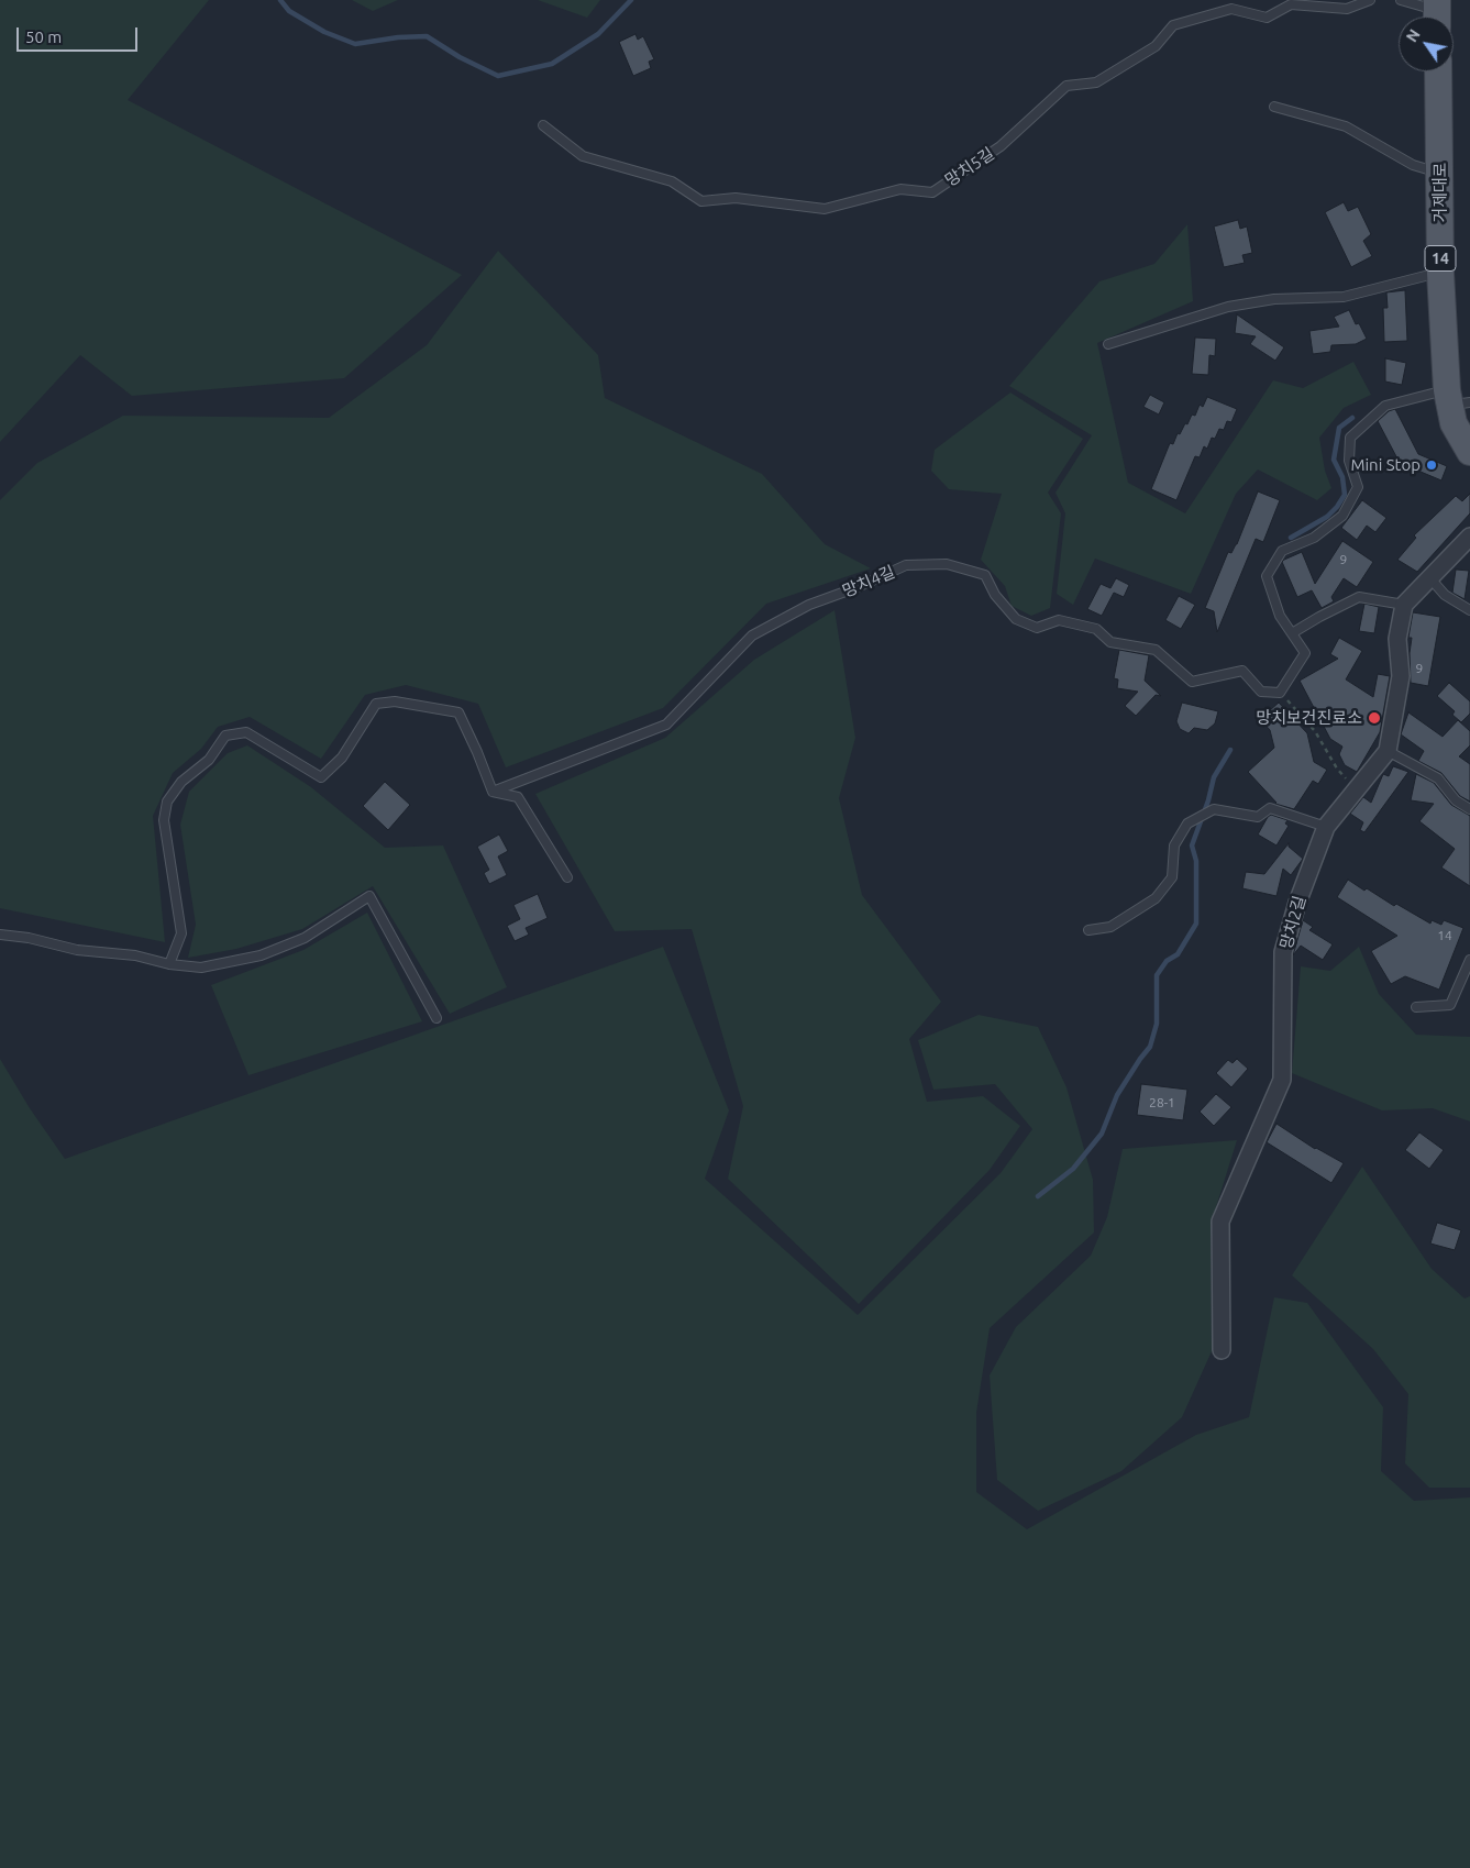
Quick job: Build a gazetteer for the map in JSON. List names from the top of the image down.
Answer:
{
  "streets": {
    "main road": ["거제대로", "14"],
    "street": ["망치2길"],
    "lane": ["망치5길", "망치4길"]
  },
  "places": ["Mini Stop", "망치보건진료소"],
  "house_numbers": [
    "9",
    "9",
    "14",
    "28-1"
  ],
  "scale_bar": "50 m",
  "north": "top left"
}
